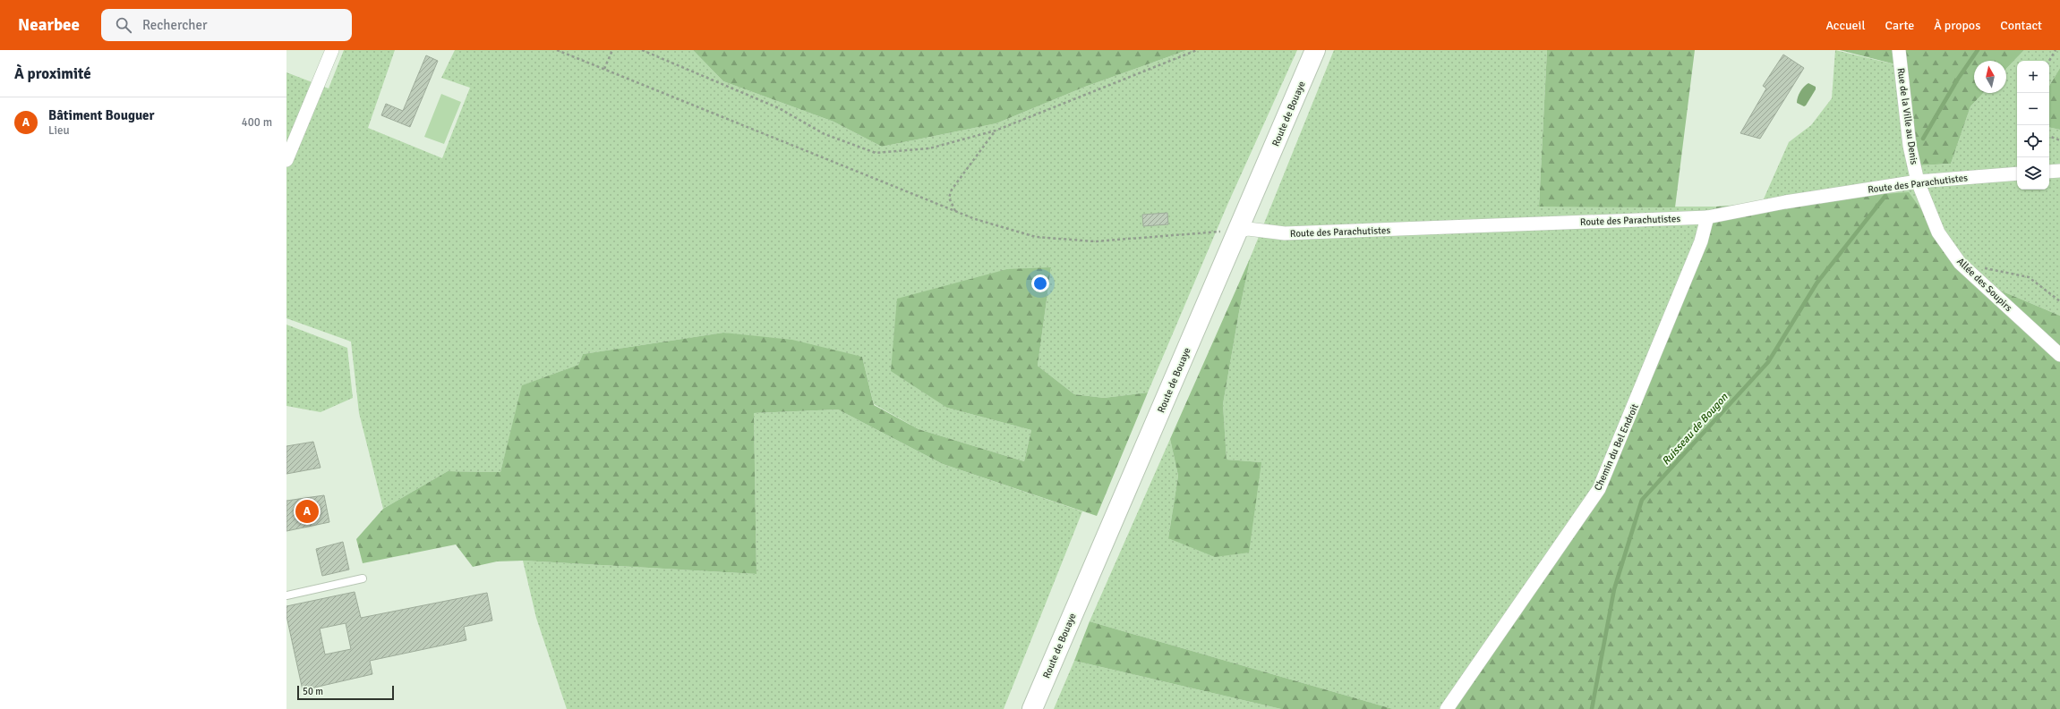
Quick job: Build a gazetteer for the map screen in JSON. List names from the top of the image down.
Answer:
{
  "streets": {
    "main road": ["Route de Bouaye"],
    "street": [
      "Rue de la Ville au Denis",
      "Route des Parachutistes",
      "Allée des Soupirs",
      "Chemin du Bel Endroit"
    ]
  },
  "crossings": [
    ["Route de Bouaye", "Route des Parachutistes"],
    ["Rue de la Ville au Denis", "Route des Parachutistes"],
    ["Rue de la Ville au Denis", "Allée des Soupirs"],
    ["Route des Parachutistes", "Allée des Soupirs"],
    ["Route des Parachutistes", "Chemin du Bel Endroit"]
  ],
  "water": ["Ruisseau de Bougon"],
  "scale_bar": "50 m",
  "north": "top",
  "page": {
    "header": "Nearbee",
    "search": "Rechercher",
    "nav": [
      "Accueil",
      "Carte",
      "À propos",
      "Contact"
    ],
    "heading": "À proximité",
    "map_buttons": ["+", "−"],
    "list": [
      {
        "mark": "A",
        "name": "Bâtiment Bouguer",
        "note": "Lieu",
        "value": "400 m"
      }
    ],
    "pins": "A",
    "scale": "50 m"
  }
}
